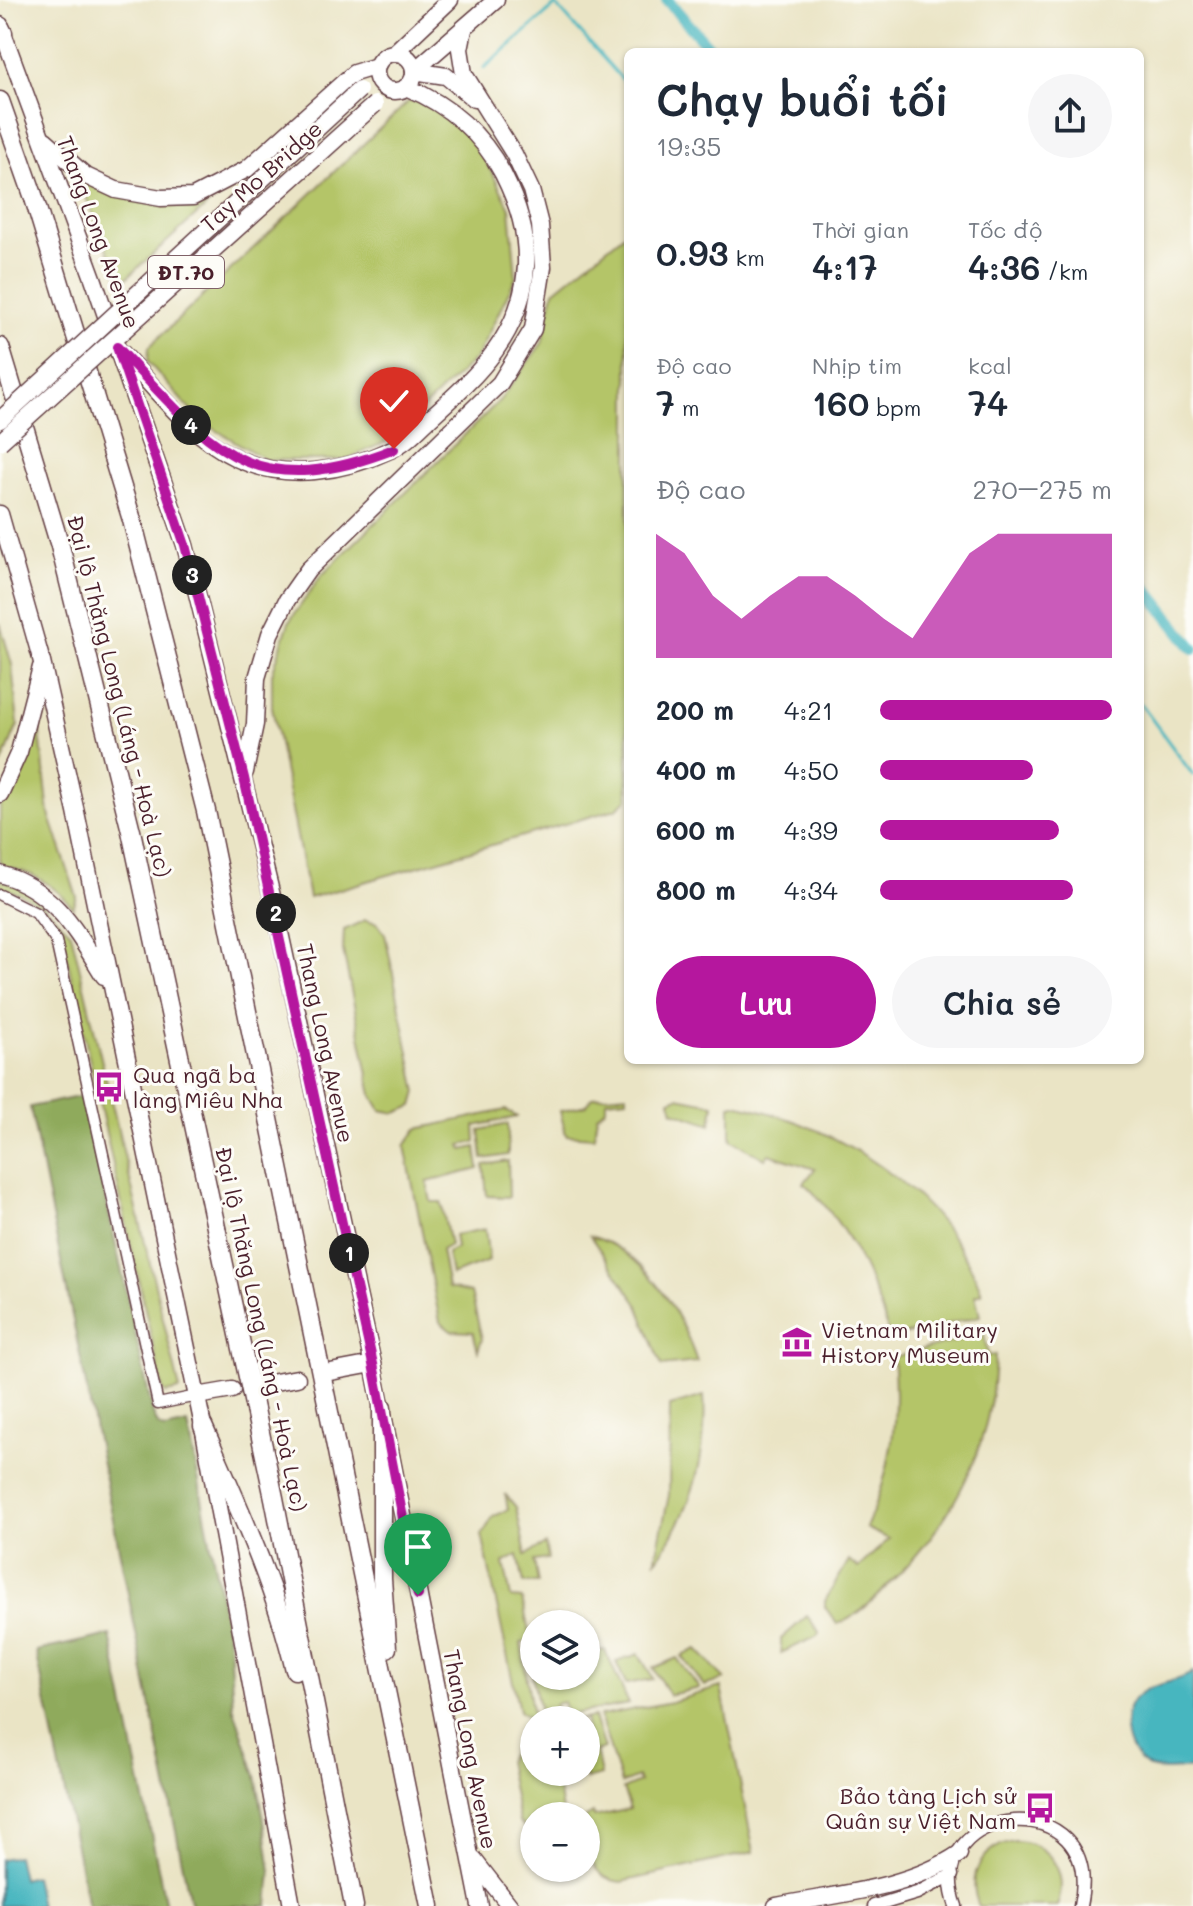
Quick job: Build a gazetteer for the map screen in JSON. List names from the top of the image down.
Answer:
{
  "streets": {
    "highway": ["Đại lộ Thăng Long (Láng - Hoà Lạc)"],
    "main road": ["Tay Mo Bridge", "Thang Long Avenue", "ĐT.70"]
  },
  "crossings": [
    ["Tay Mo Bridge", "ĐT.70"]
  ],
  "places": {
    "bus stop": ["Qua ngã ba làng Miêu Nha", "Bảo tàng Lịch sử Quân sự Việt Nam"],
    "museum": ["Vietnam Military History Museum"]
  },
  "page": {
    "heading": ["Chạy buổi tối", "19:35"],
    "stats": [
      ["0.93 km"],
      ["Thời gian", "4:17"],
      ["Tốc độ", "4:36 /km"],
      ["Độ cao", "7 m"],
      ["Nhịp tim", "160 bpm"],
      ["kcal", "74"]
    ],
    "pins": [
      "4",
      "3",
      "2",
      "1"
    ],
    "chart": ["Độ cao", "270–275 m"],
    "list": [
      {
        "name": "200 m",
        "note": "4:21"
      },
      {
        "name": "400 m",
        "note": "4:50"
      },
      {
        "name": "600 m",
        "note": "4:39"
      },
      {
        "name": "800 m",
        "note": "4:34"
      }
    ],
    "buttons": ["Lưu", "Chia sẻ"],
    "map_buttons": ["+", "−"]
  }
}
